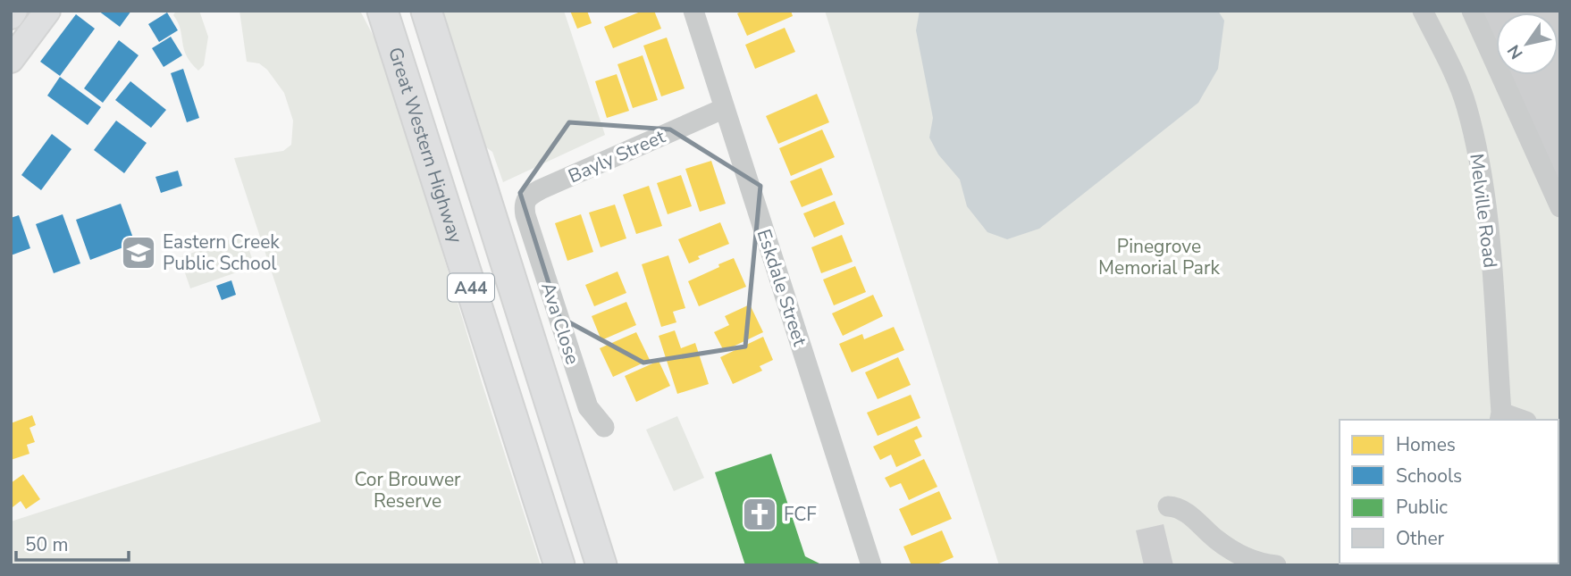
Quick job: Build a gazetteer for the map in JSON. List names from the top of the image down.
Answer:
{
  "streets": {
    "highway": ["Great Western Highway", "A44"],
    "street": [
      "Bayly Street",
      "Melville Road",
      "Eskdale Street",
      "Ava Close"
    ]
  },
  "crossings": [
    ["Bayly Street", "Eskdale Street"],
    ["Bayly Street", "Ava Close"]
  ],
  "parks": ["Pinegrove Memorial Park", "Cor Brouwer Reserve"],
  "places": {
    "school or university": ["Eastern Creek Public School"],
    "church": ["FCF"]
  },
  "legend": [
    "Homes",
    "Schools",
    "Public",
    "Other"
  ],
  "scale_bar": "50 m",
  "north": "bottom left"
}
